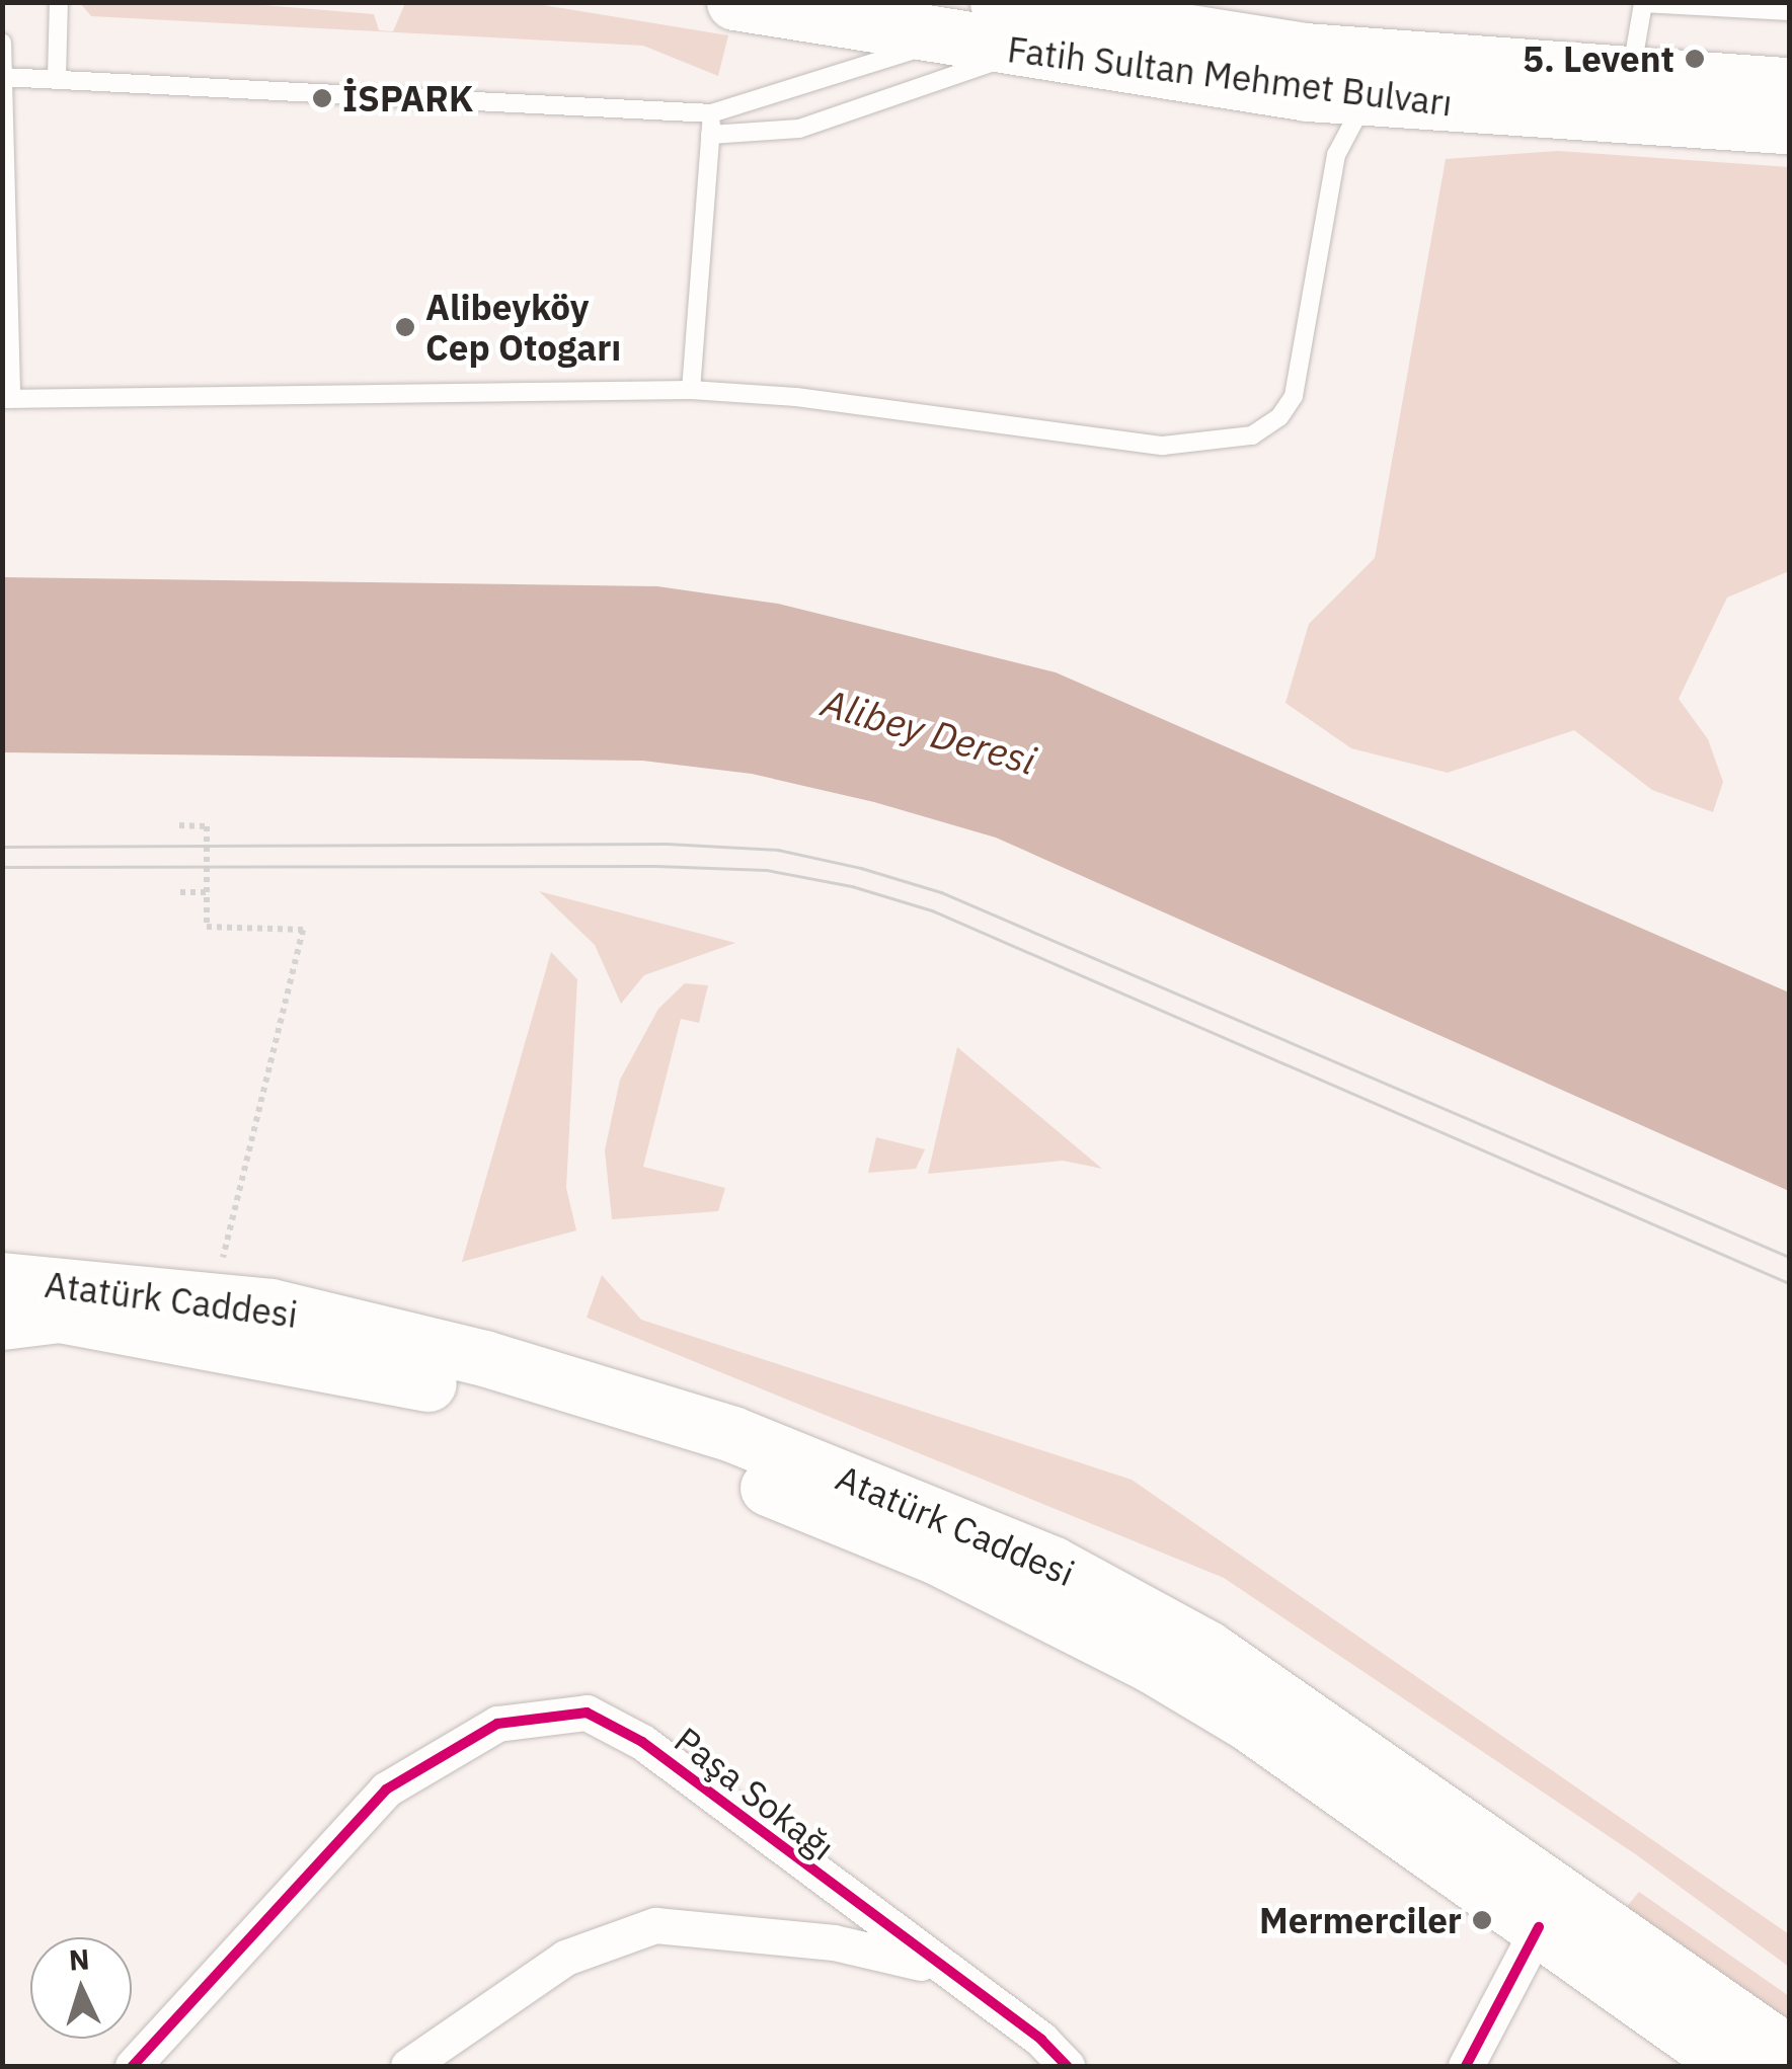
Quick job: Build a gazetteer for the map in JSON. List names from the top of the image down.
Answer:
{
  "streets": {
    "main road": ["Fatih Sultan Mehmet Bulvarı", "Atatürk Caddesi"],
    "street": ["Paşa Sokağı"]
  },
  "water": ["Alibey Deresi"],
  "places": [
    "5. Levent",
    "İSPARK",
    "Alibeyköy Cep Otogarı",
    "Mermerciler"
  ],
  "north": "top"
}
